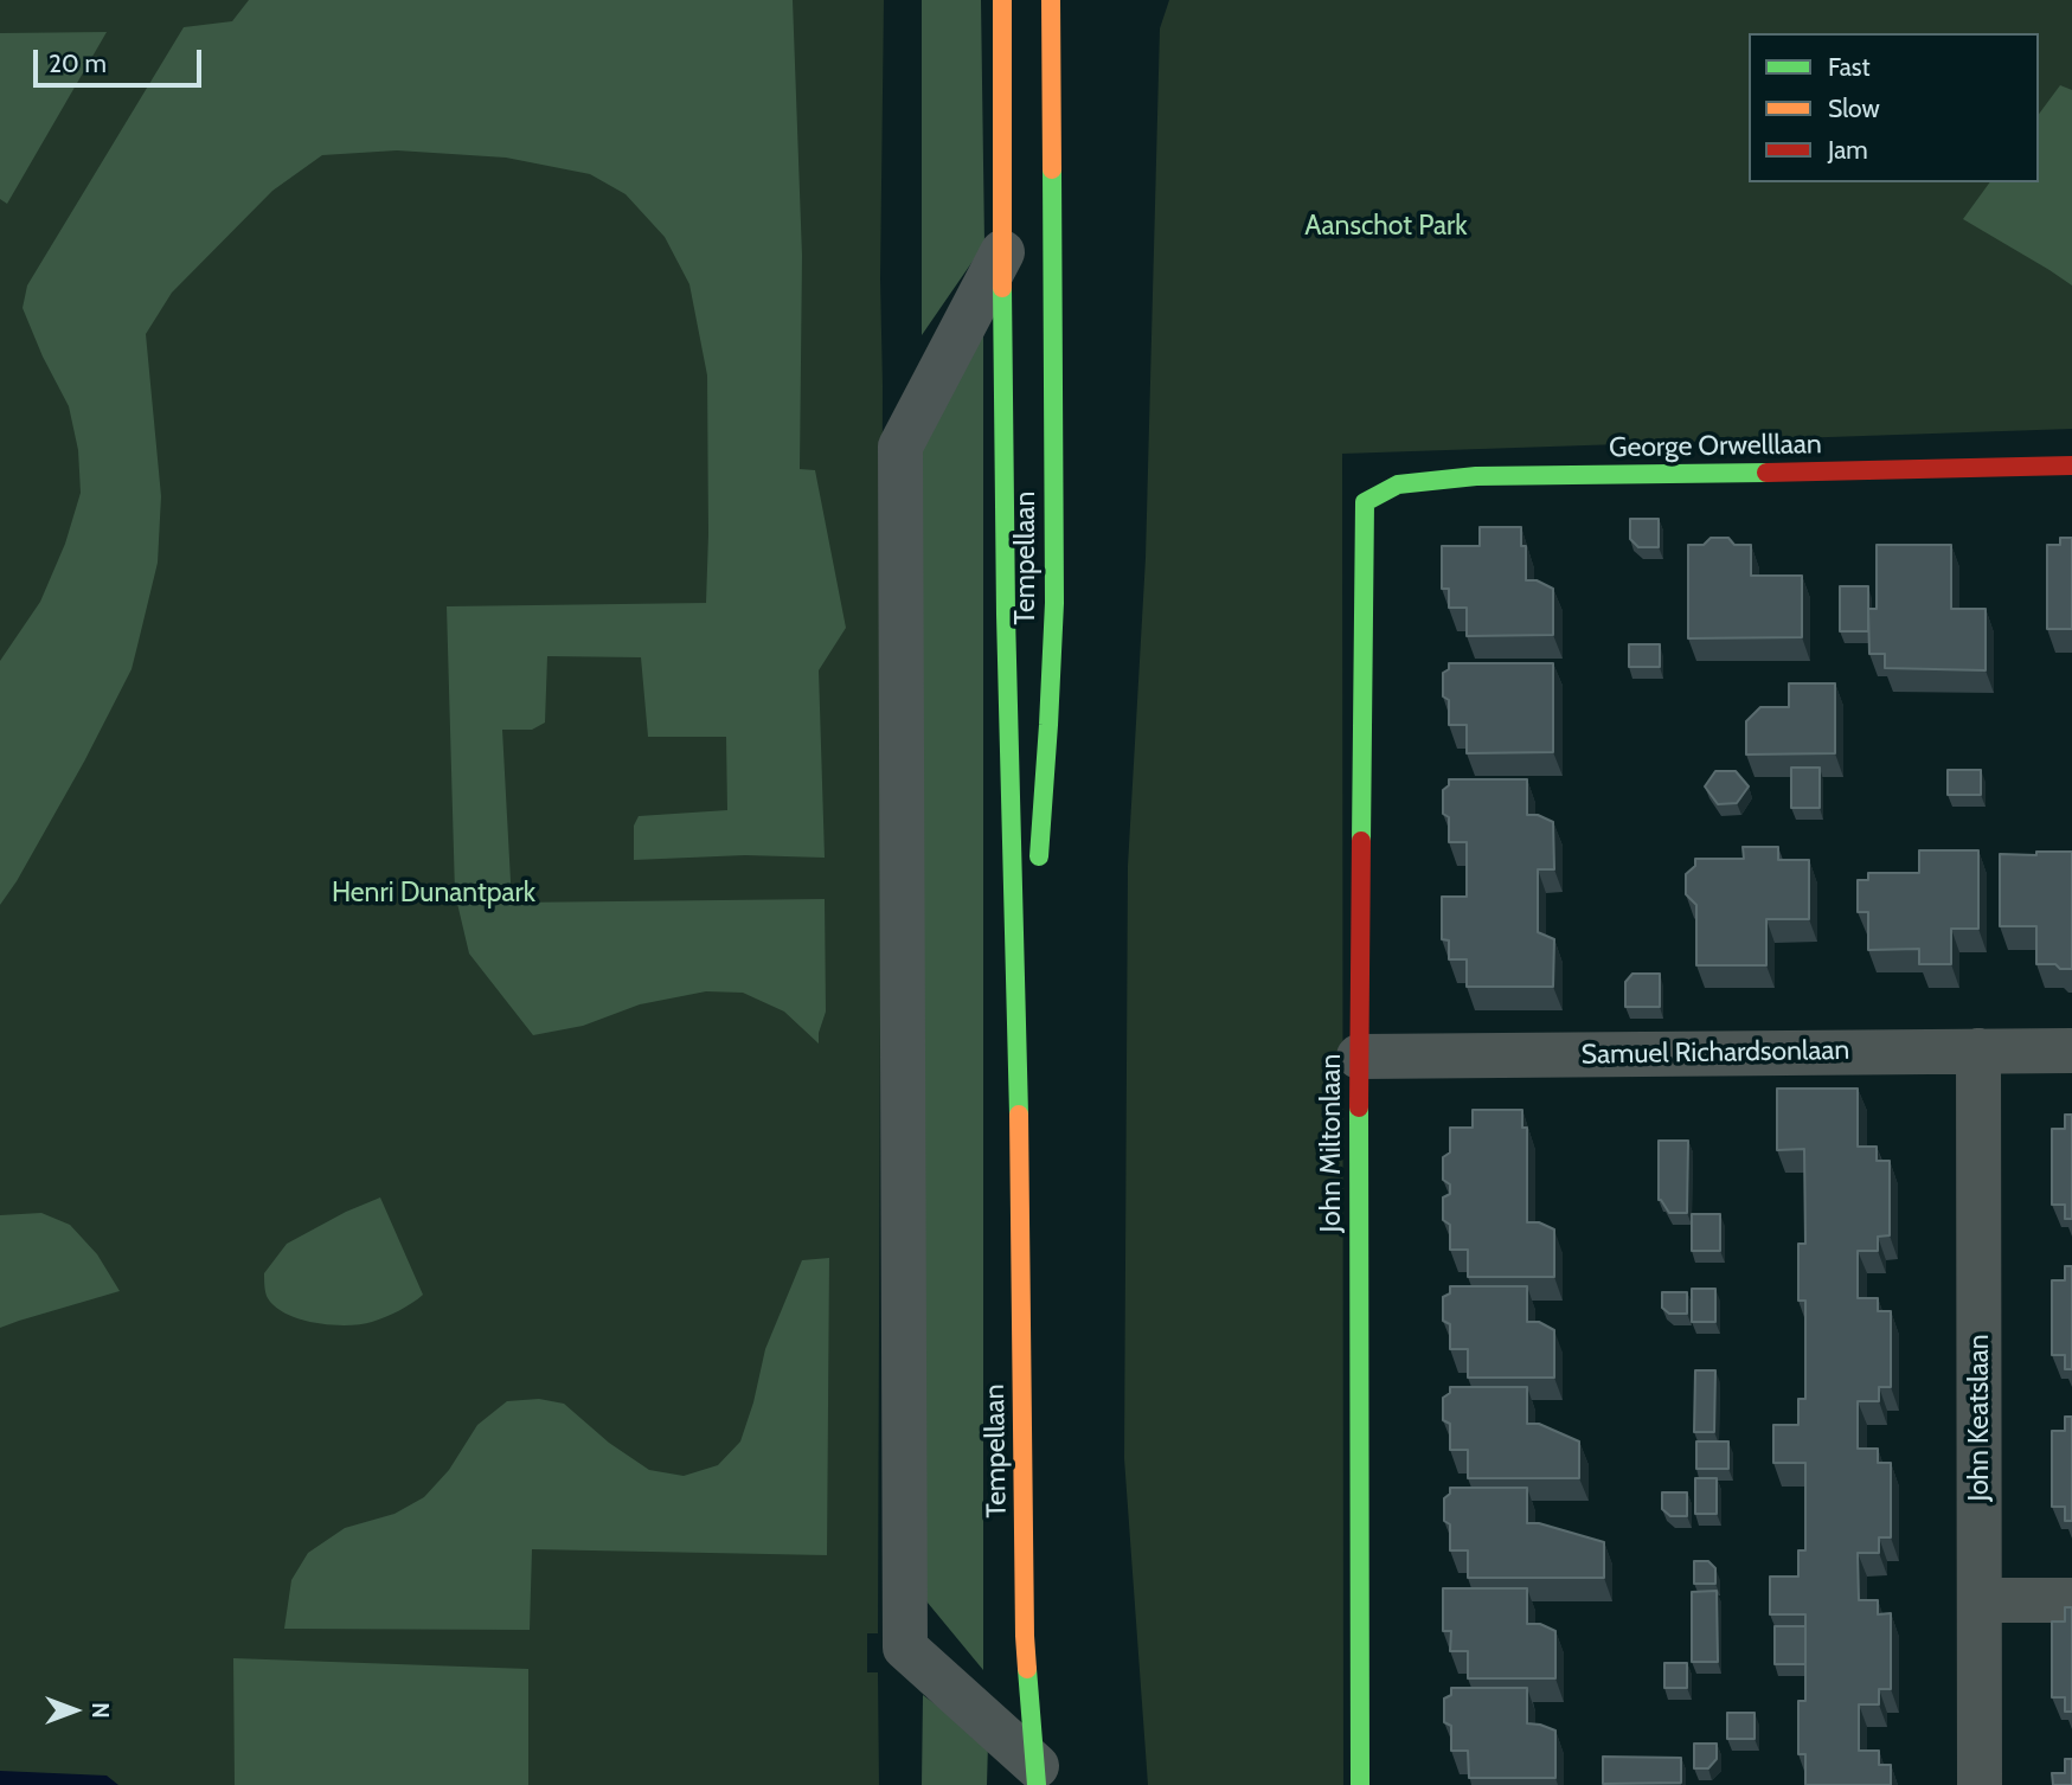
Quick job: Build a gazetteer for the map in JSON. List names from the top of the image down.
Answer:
{
  "streets": {
    "main road": ["George Orwelllaan", "Tempellaan", "John Miltonlaan"],
    "street": ["Samuel Richardsonlaan", "John Keatslaan"]
  },
  "crossings": [
    ["George Orwelllaan", "John Miltonlaan"],
    ["Samuel Richardsonlaan", "John Miltonlaan"],
    ["Samuel Richardsonlaan", "John Keatslaan"]
  ],
  "parks": ["Aanschot Park", "Henri Dunantpark"],
  "legend": ["Fast", "Slow", "Jam"],
  "scale_bar": "20 m",
  "north": "right"
}
